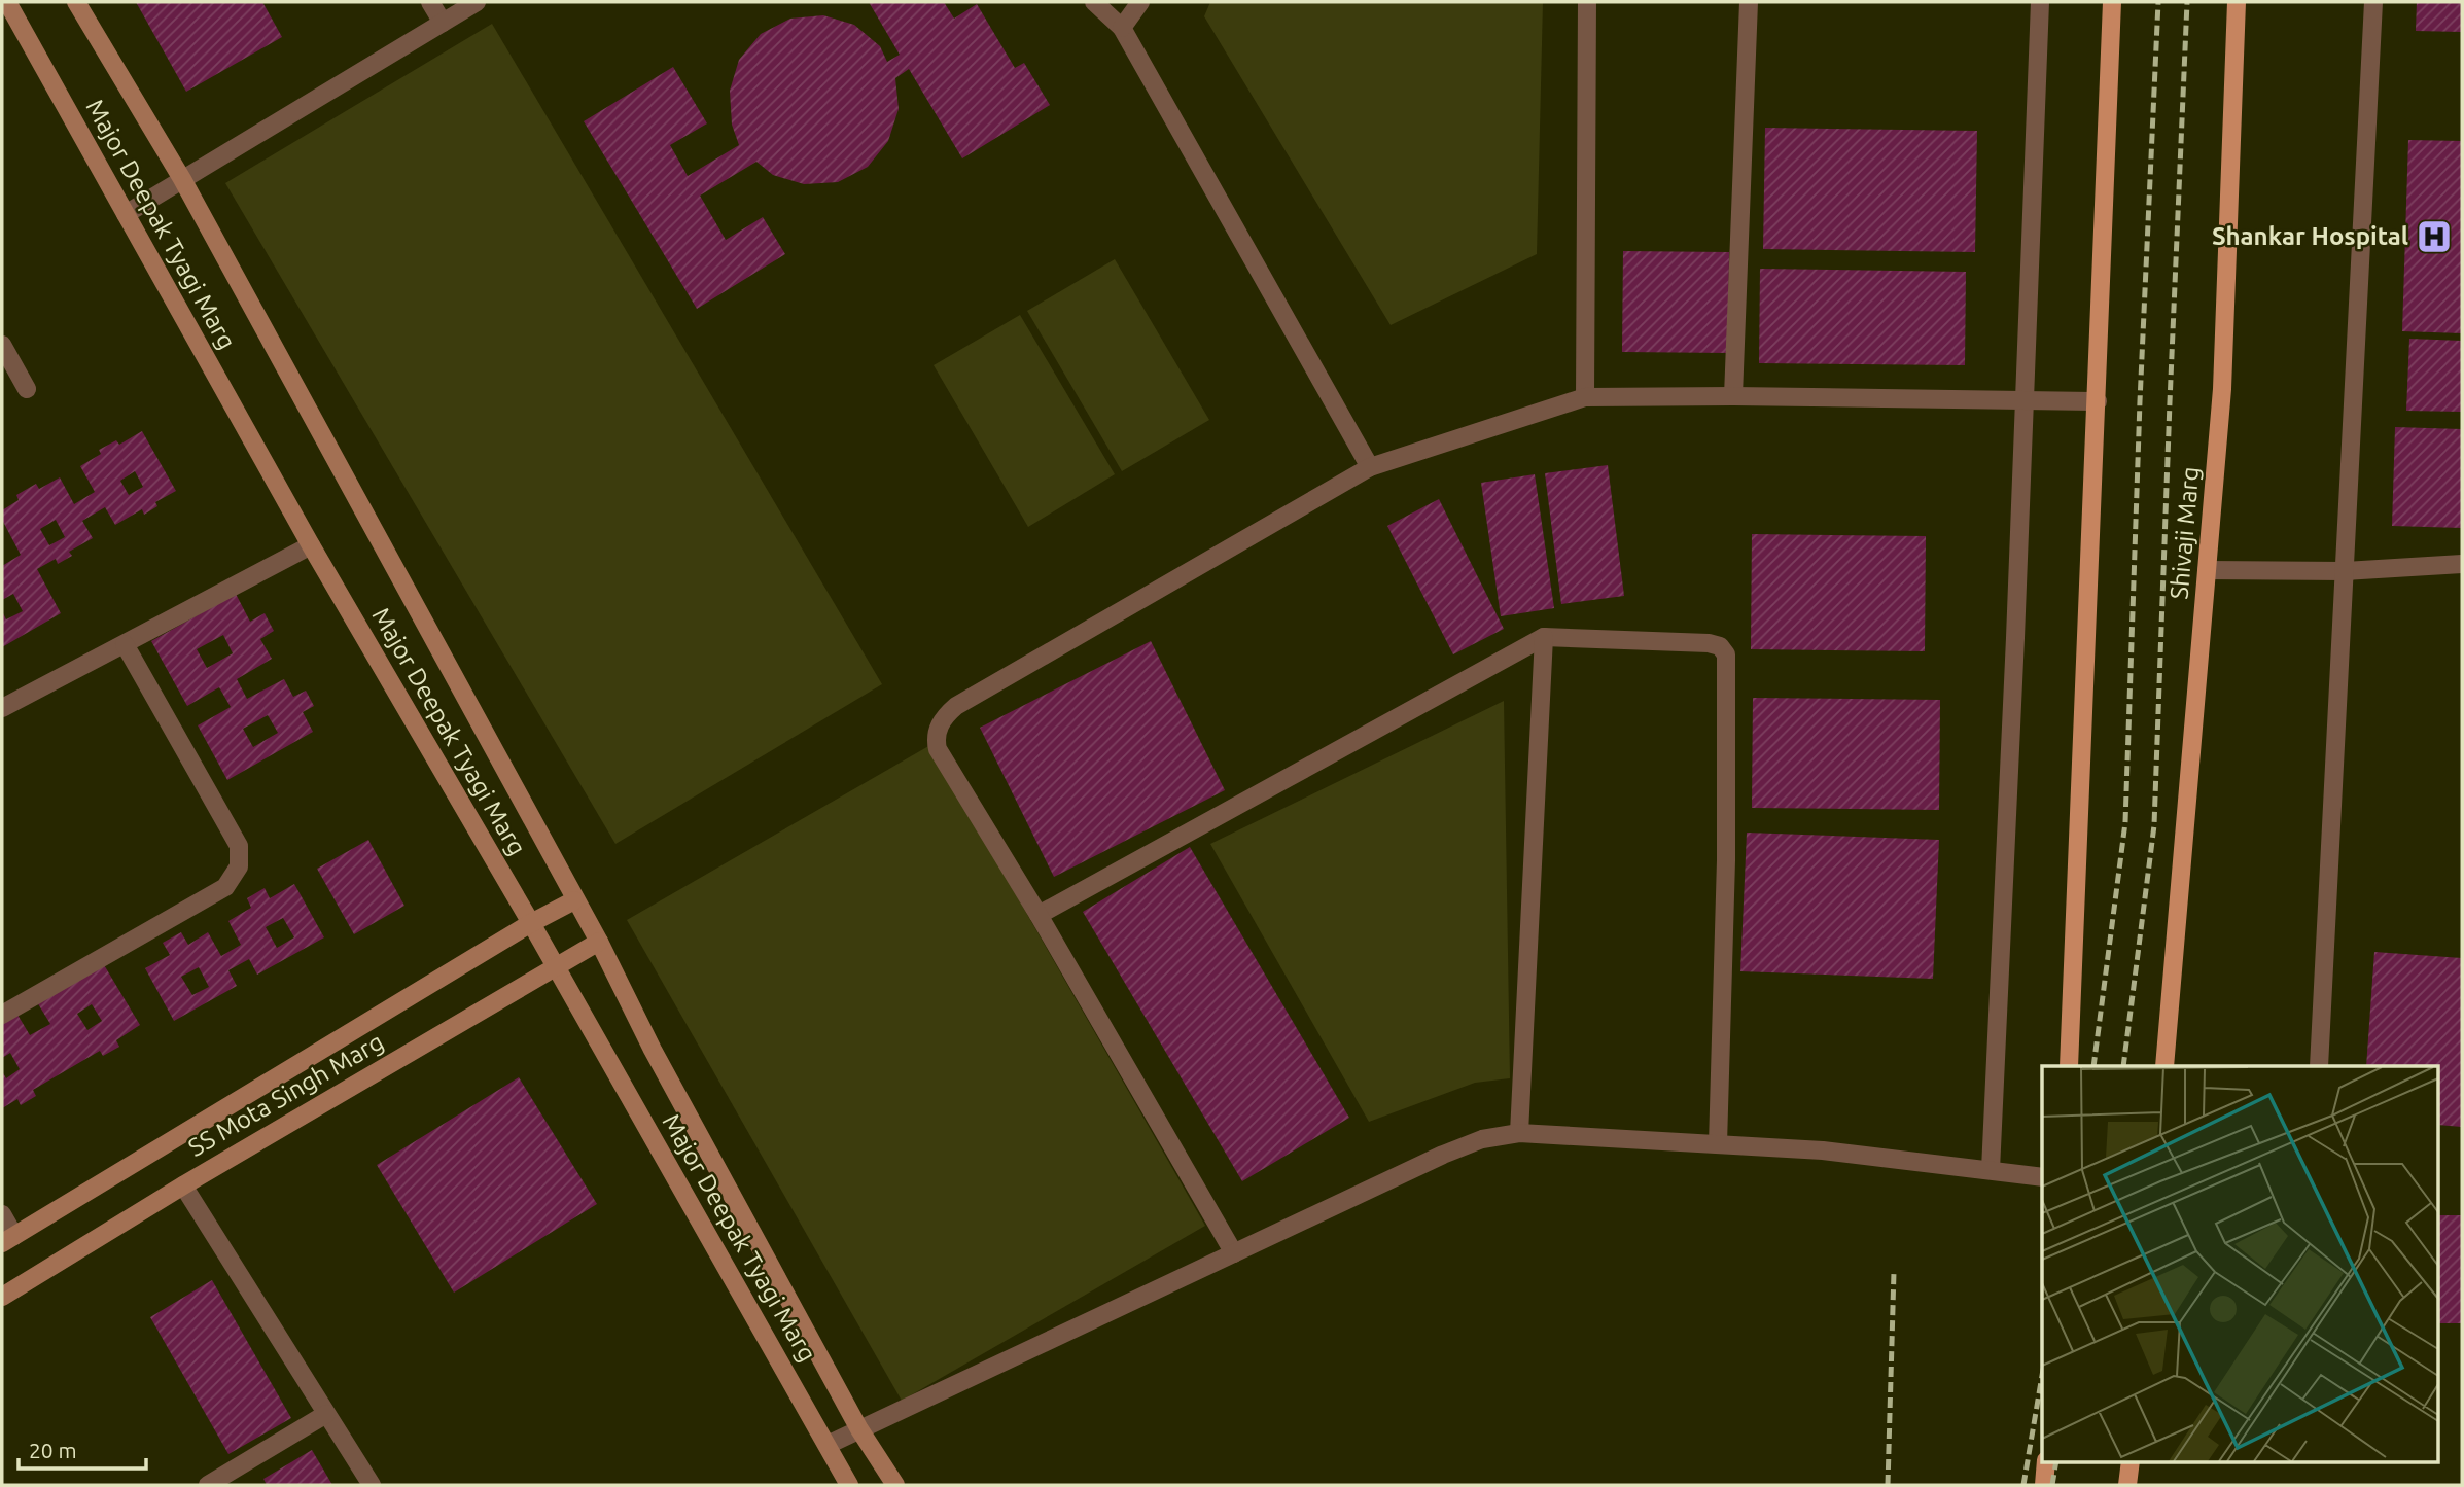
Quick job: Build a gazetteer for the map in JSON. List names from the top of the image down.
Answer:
{
  "streets": {
    "main road": ["Shivaji Marg"],
    "street": ["Major Deepak Tyagi Marg", "SS Mota Singh Marg"]
  },
  "crossings": [
    ["Major Deepak Tyagi Marg", "SS Mota Singh Marg"]
  ],
  "places": {
    "hospital": ["Shankar Hospital"]
  },
  "scale_bar": "20 m"
}
